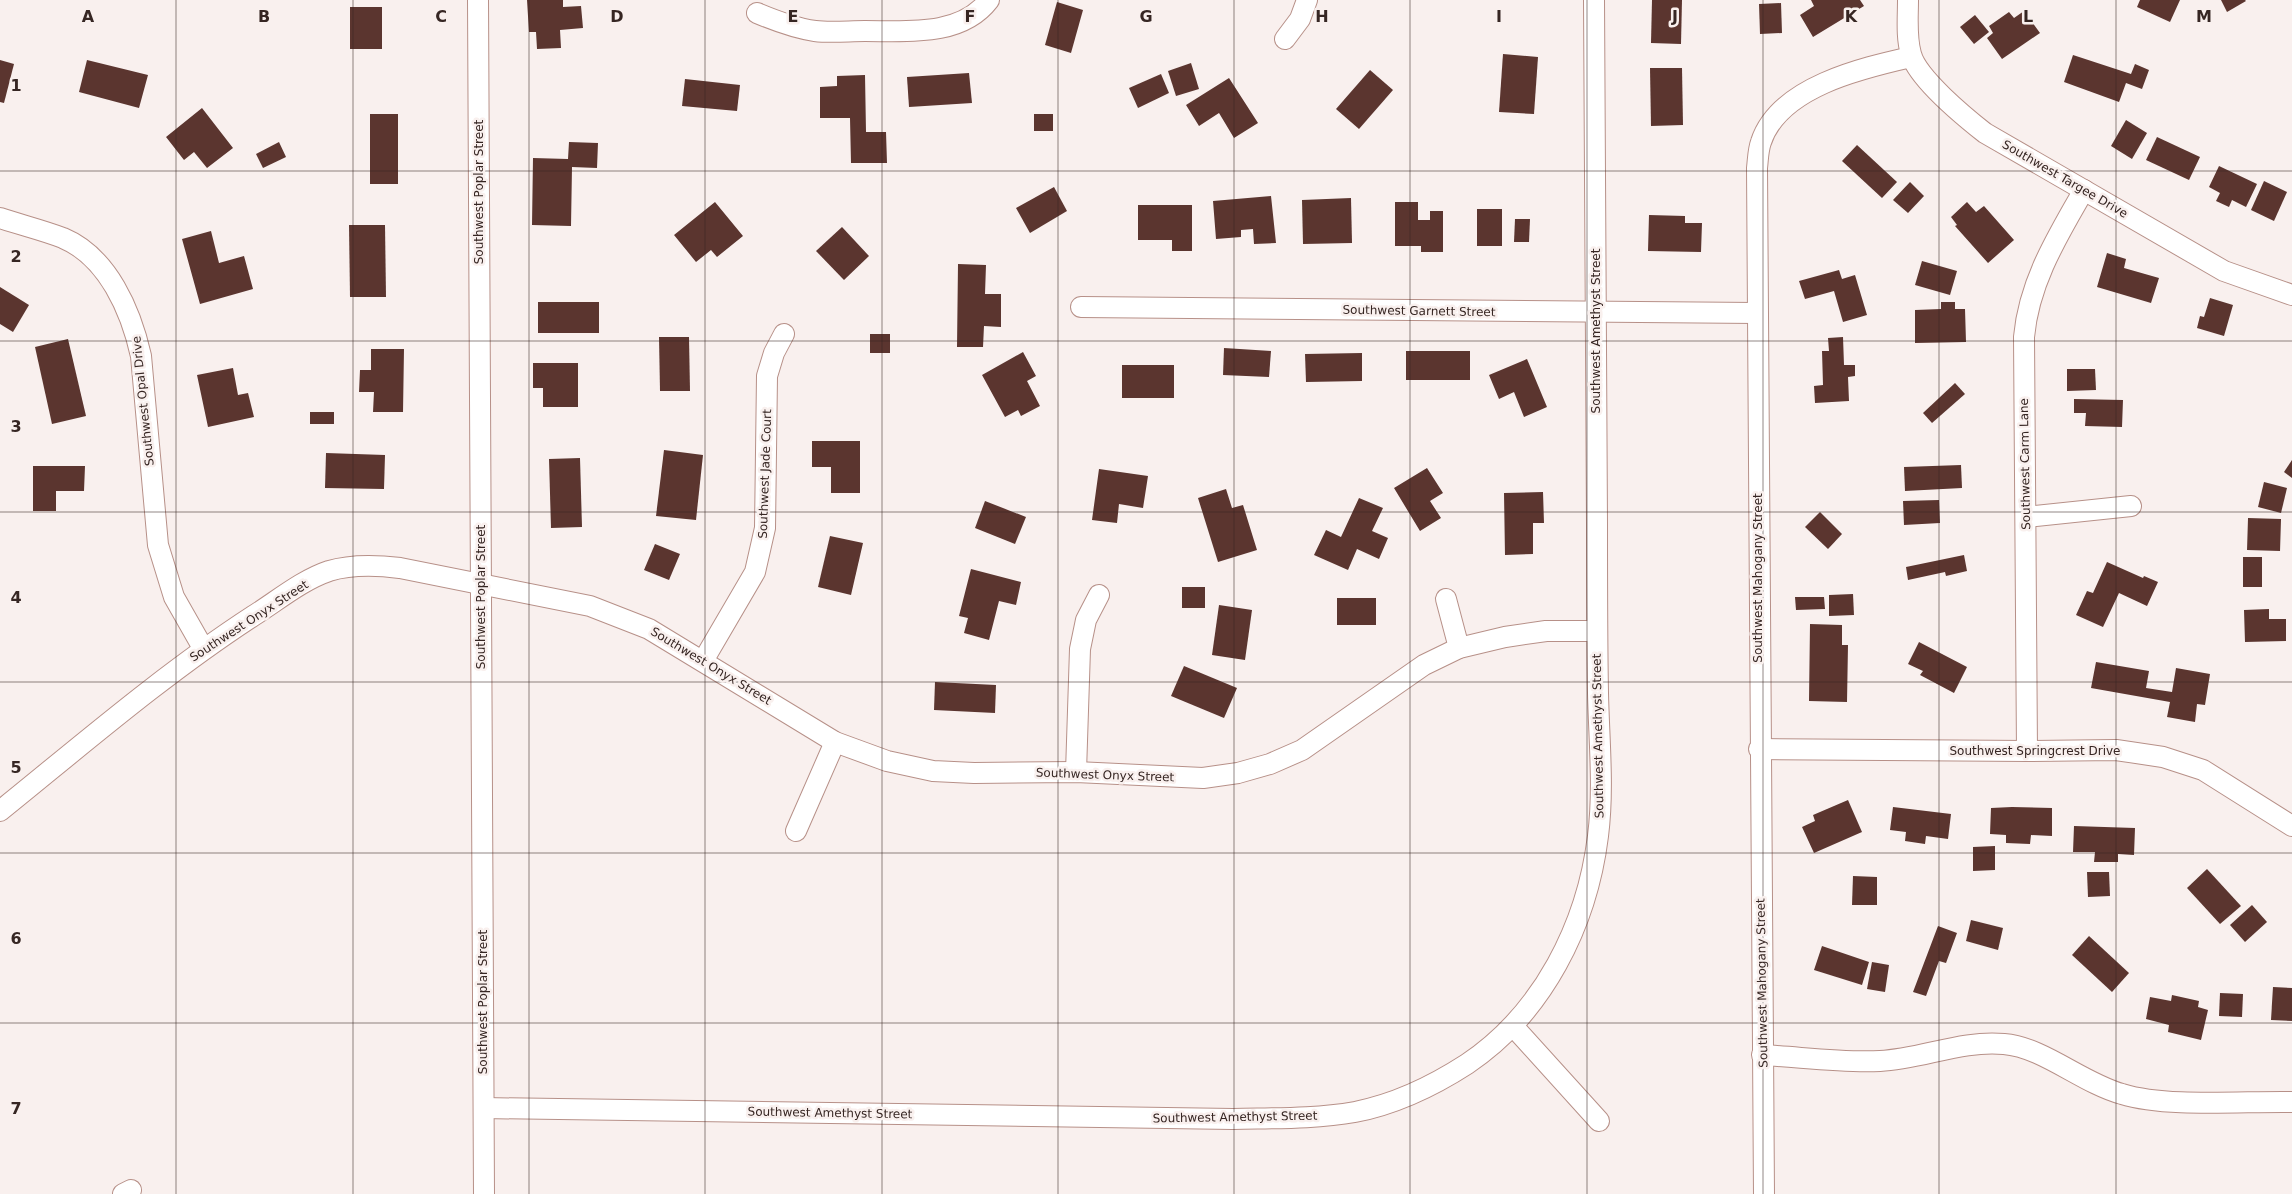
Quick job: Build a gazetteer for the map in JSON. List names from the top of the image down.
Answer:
{
  "streets": {
    "street": [
      "Southwest Targee Drive",
      "Southwest Poplar Street",
      "Southwest Garnett Street",
      "Southwest Amethyst Street",
      "Southwest Opal Drive",
      "Southwest Carm Lane",
      "Southwest Jade Court",
      "Southwest Mahogany Street",
      "Southwest Onyx Street",
      "Southwest Springcrest Drive"
    ]
  },
  "crossings": [
    ["Southwest Targee Drive", "Southwest Carm Lane"],
    ["Southwest Targee Drive", "Southwest Mahogany Street"],
    ["Southwest Poplar Street", "Southwest Amethyst Street"],
    ["Southwest Poplar Street", "Southwest Onyx Street"],
    ["Southwest Garnett Street", "Southwest Amethyst Street"],
    ["Southwest Garnett Street", "Southwest Mahogany Street"],
    ["Southwest Amethyst Street", "Southwest Onyx Street"],
    ["Southwest Opal Drive", "Southwest Onyx Street"],
    ["Southwest Carm Lane", "Southwest Springcrest Drive"],
    ["Southwest Jade Court", "Southwest Onyx Street"],
    ["Southwest Mahogany Street", "Southwest Springcrest Drive"]
  ],
  "grid": {
    "columns": [
      "A",
      "B",
      "C",
      "D",
      "E",
      "F",
      "G",
      "H",
      "I",
      "J",
      "K",
      "L",
      "M"
    ],
    "rows": [
      "1",
      "2",
      "3",
      "4",
      "5",
      "6",
      "7"
    ]
  }
}
